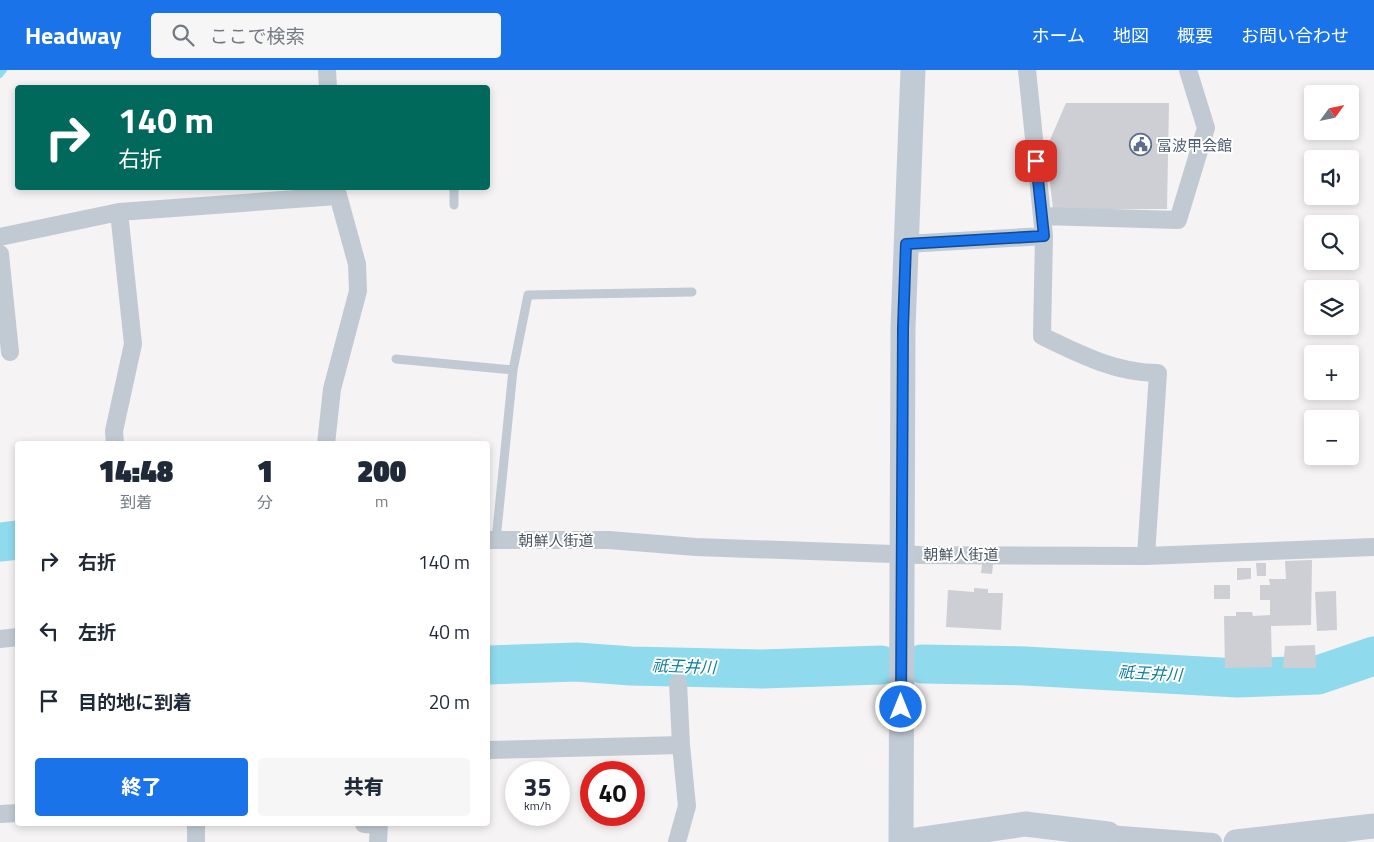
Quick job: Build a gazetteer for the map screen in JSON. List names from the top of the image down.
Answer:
{
  "streets": {
    "street": ["朝鮮人街道"]
  },
  "water": ["祇王井川"],
  "places": {
    "public building": ["冨波甲会館"]
  },
  "north": "top right",
  "page": {
    "header": "Headway",
    "search": "ここで検索",
    "nav": [
      "ホーム",
      "地図",
      "概要",
      "お問い合わせ"
    ],
    "map_buttons": ["+", "−"],
    "turn": ["140 m", "右折"],
    "eta": [
      "14:48",
      "到着",
      "1",
      "分",
      "200",
      "m"
    ],
    "list": [
      {
        "name": "右折",
        "value": "140 m"
      },
      {
        "name": "左折",
        "value": "40 m"
      },
      {
        "name": "目的地に到着",
        "value": "20 m"
      }
    ],
    "buttons": ["終了", "共有"],
    "speed": "35 km/h",
    "limit": "40"
  }
}
